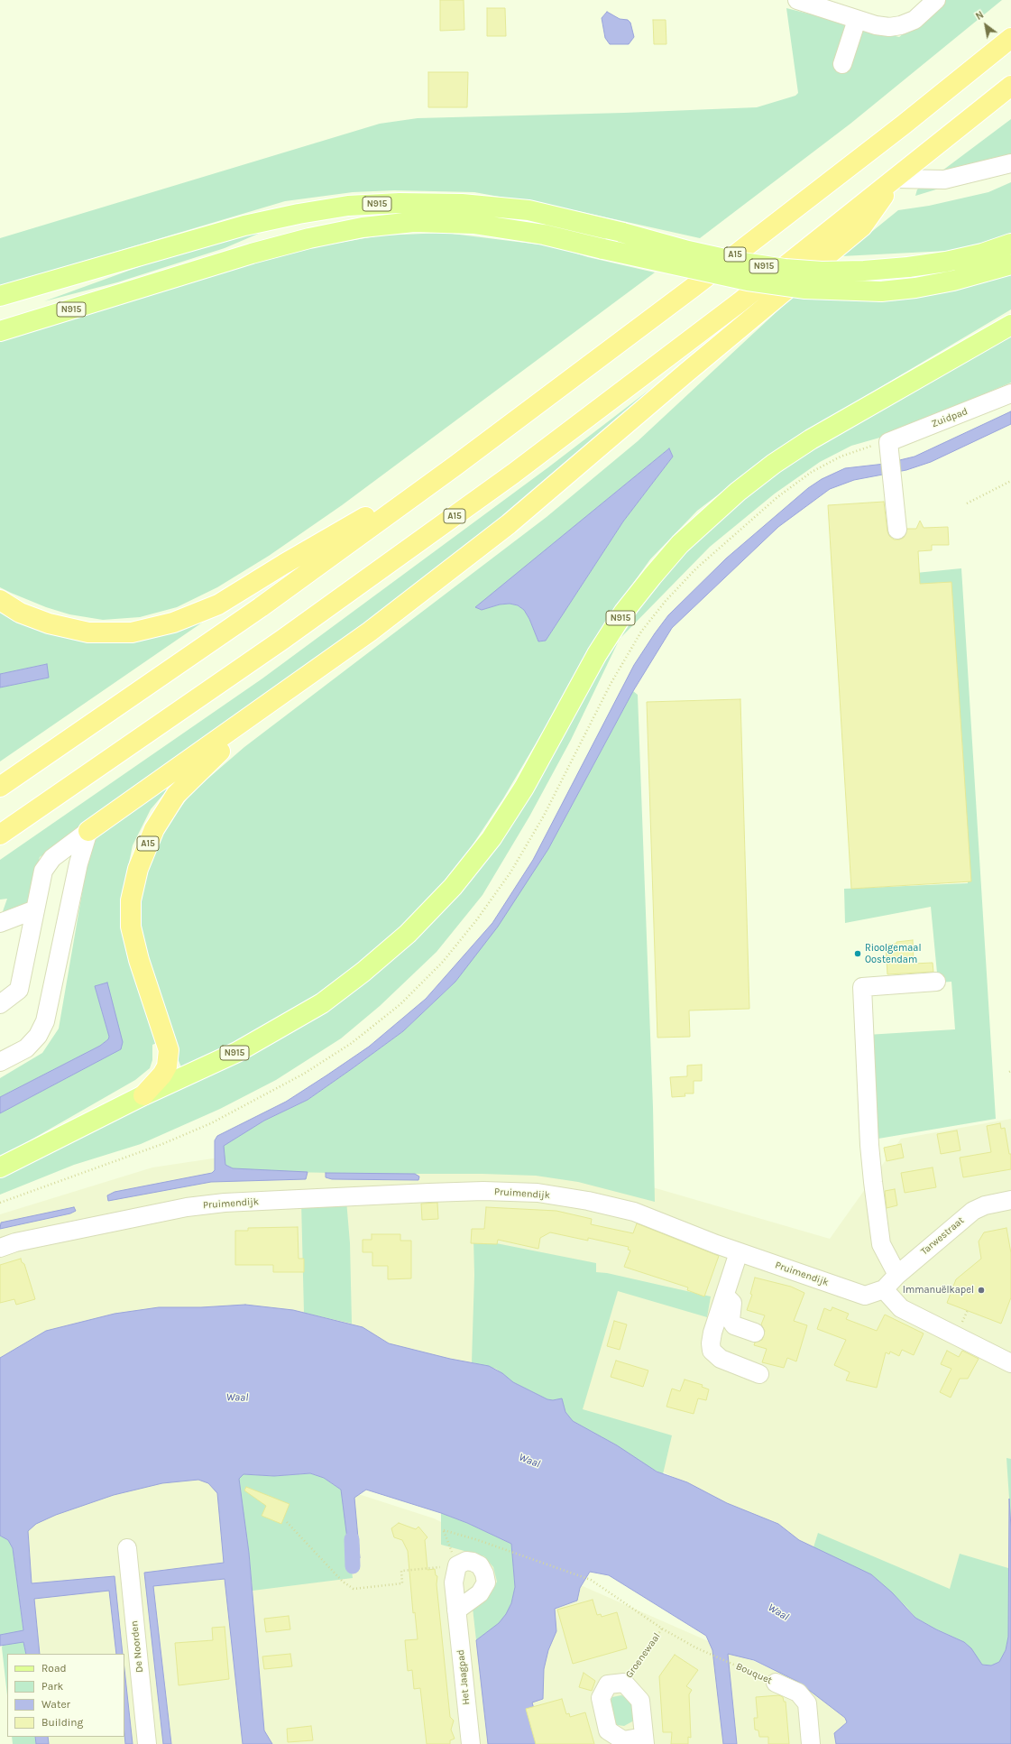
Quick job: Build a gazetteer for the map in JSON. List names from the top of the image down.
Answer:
{
  "streets": {
    "highway": ["A15"],
    "main road": ["N915"],
    "street": [
      "Zuidpad",
      "Pruimendijk",
      "Tarwestraat",
      "De Noorden",
      "Groenewaal",
      "Bouquet",
      "Het Jaagpad"
    ]
  },
  "crossings": [
    ["N915", "A15"],
    ["Pruimendijk", "Tarwestraat"],
    ["Groenewaal", "Bouquet"],
    ["Bouquet", "Het Jaagpad"]
  ],
  "water": ["Waal"],
  "places": ["Rioolgemaal Oostendam", "Immanuëlkapel"],
  "legend": [
    "Road",
    "Park",
    "Water",
    "Building"
  ],
  "north": "top left"
}
